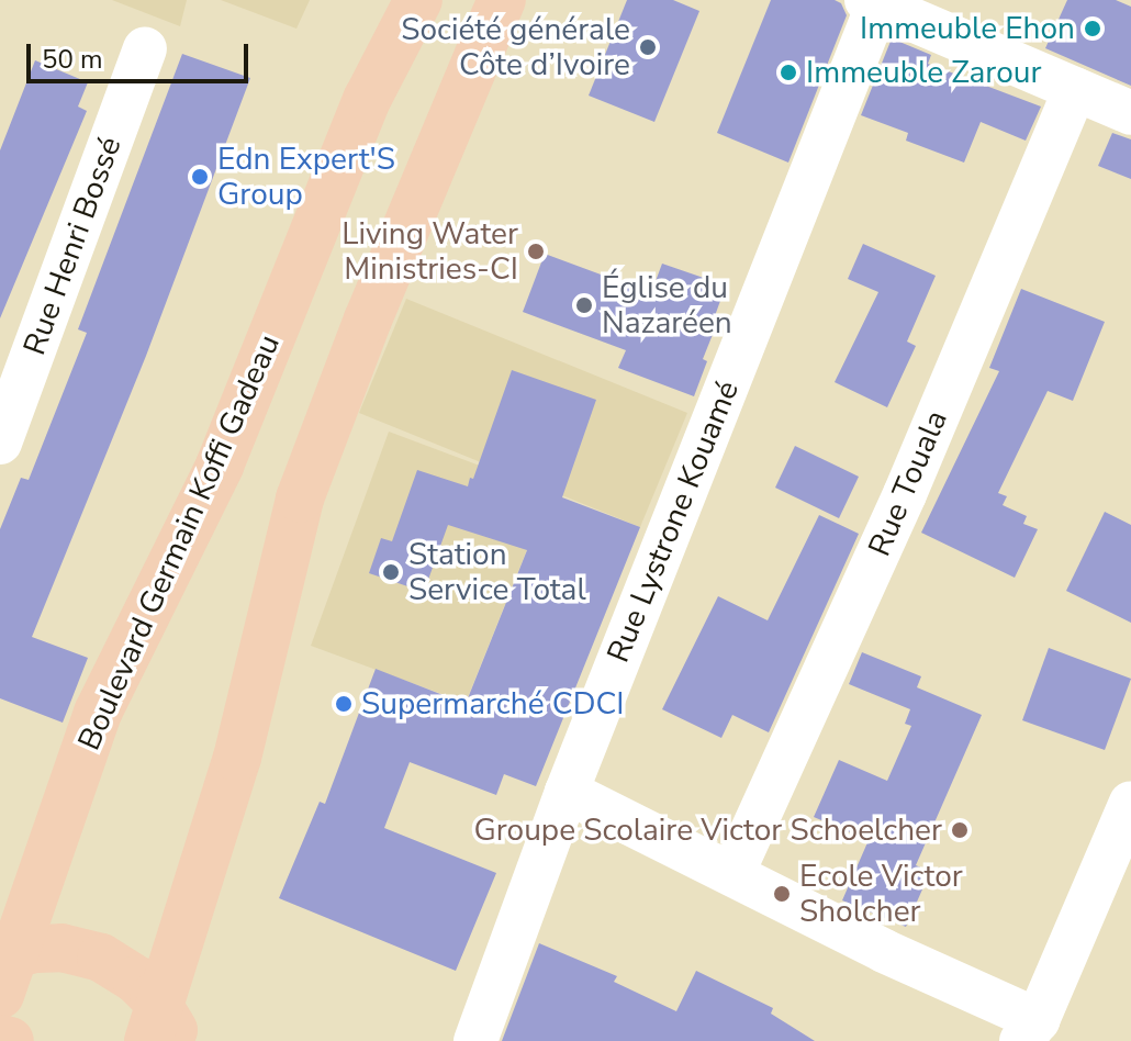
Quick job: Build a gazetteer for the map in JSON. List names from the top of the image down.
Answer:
{
  "streets": {
    "main road": ["Boulevard Germain Koffi Gadeau"],
    "street": ["Rue Henri Bossé", "Rue Touala", "Rue Lystrone Kouamé"]
  },
  "places": [
    "Immeuble Ehon",
    "Société générale Côte d’Ivoire",
    "Immeuble Zarour",
    "Edn Expert'S Group",
    "Living Water Ministries-CI",
    "Église du Nazaréen",
    "Station Service Total",
    "Supermarché CDCI",
    "Groupe Scolaire Victor Schoelcher",
    "Ecole Victor Sholcher"
  ],
  "scale_bar": "50 m"
}
